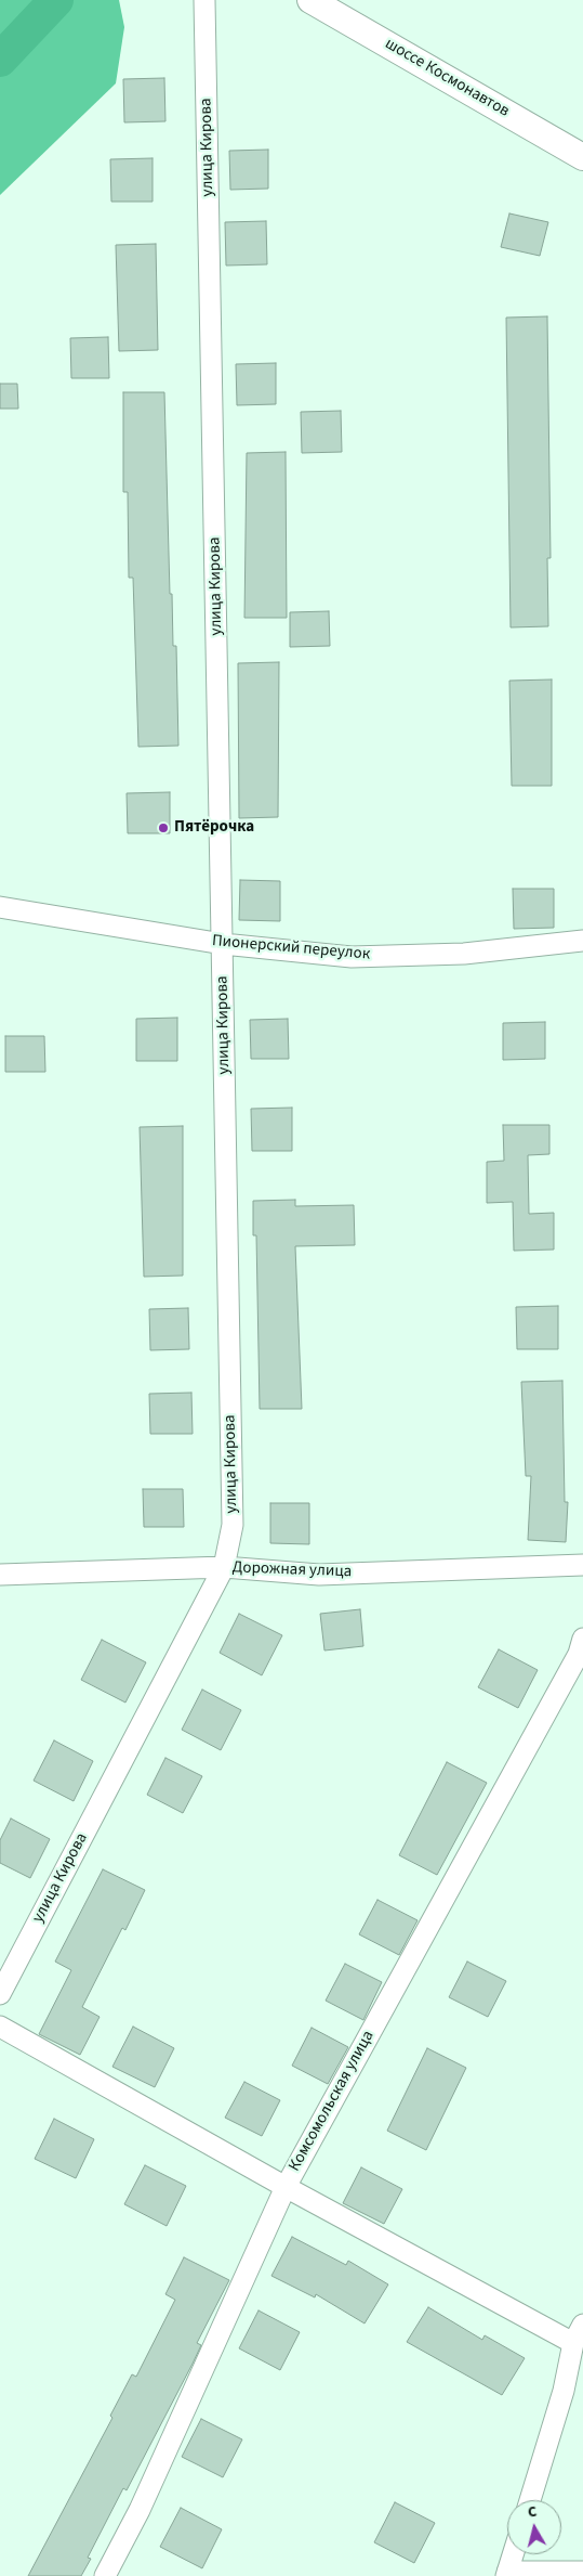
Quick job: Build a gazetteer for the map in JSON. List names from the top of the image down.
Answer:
{
  "streets": {
    "main road": ["шоссе Космонавтов"],
    "street": [
      "улица Кирова",
      "Пионерский переулок",
      "Дорожная улица",
      "Комсомольская улица"
    ]
  },
  "crossings": [
    ["улица Кирова", "Пионерский переулок"],
    ["улица Кирова", "Дорожная улица"]
  ],
  "places": ["Пятёрочка"],
  "north": "top"
}
